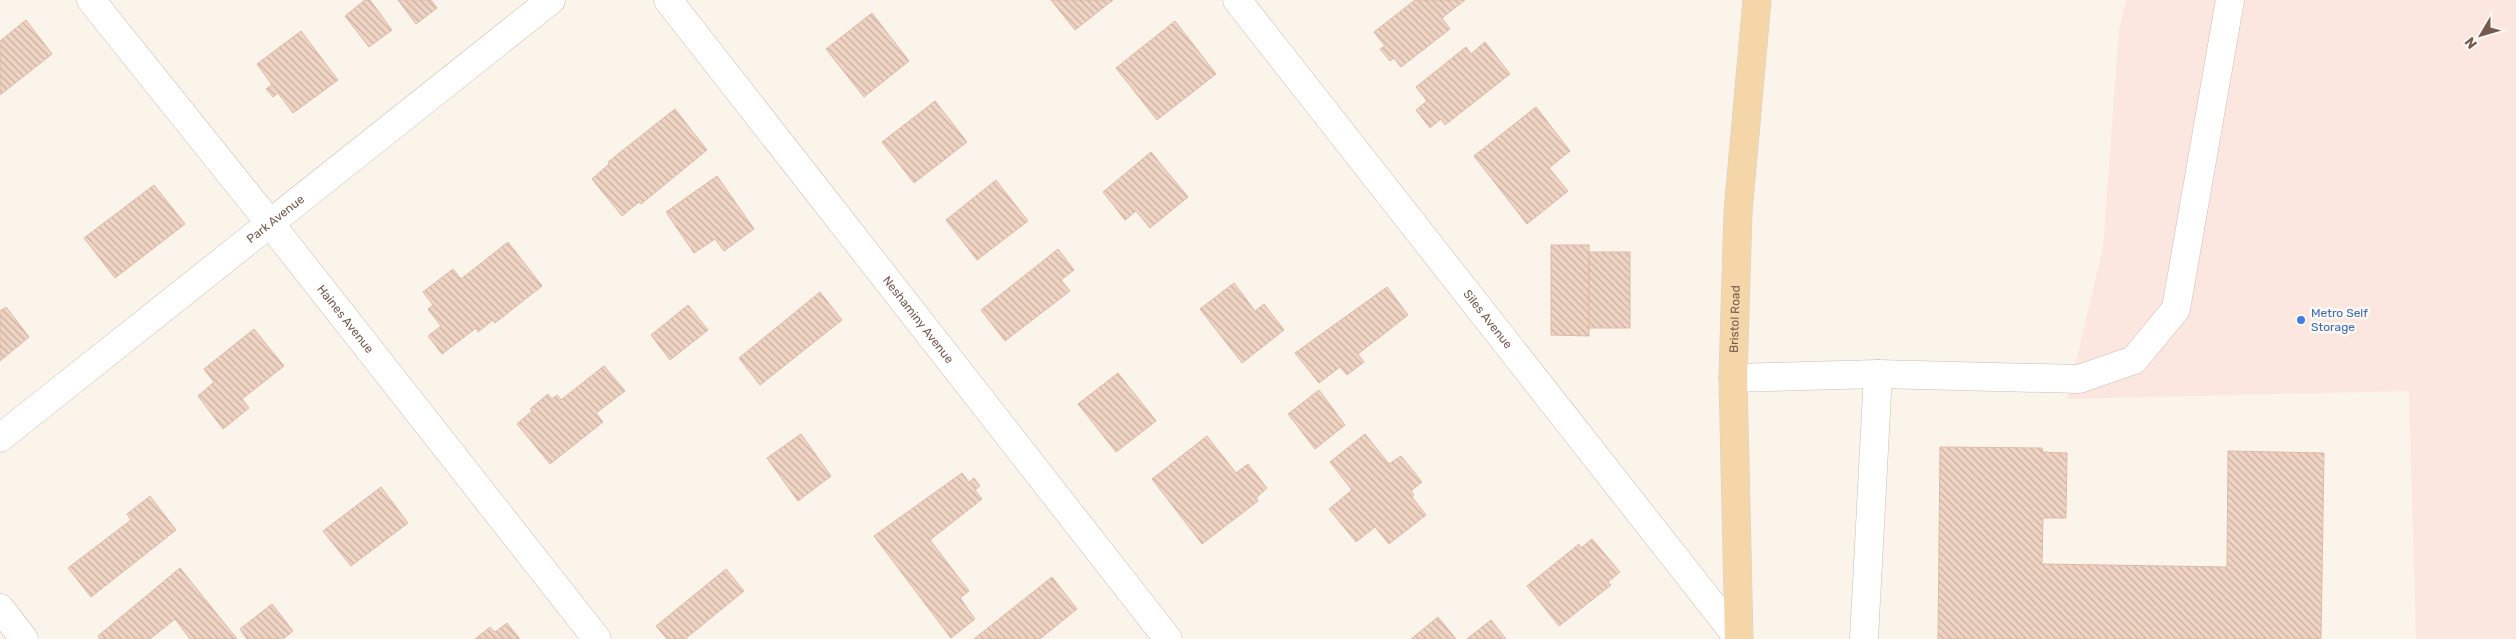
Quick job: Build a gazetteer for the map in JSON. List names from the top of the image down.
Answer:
{
  "streets": {
    "main road": ["Bristol Road"],
    "street": [
      "Park Avenue",
      "Haines Avenue",
      "Siles Avenue",
      "Neshaminy Avenue"
    ]
  },
  "crossings": [
    ["Park Avenue", "Haines Avenue"],
    ["Siles Avenue", "Bristol Road"]
  ],
  "places": ["Metro Self Storage"],
  "north": "bottom left"
}
